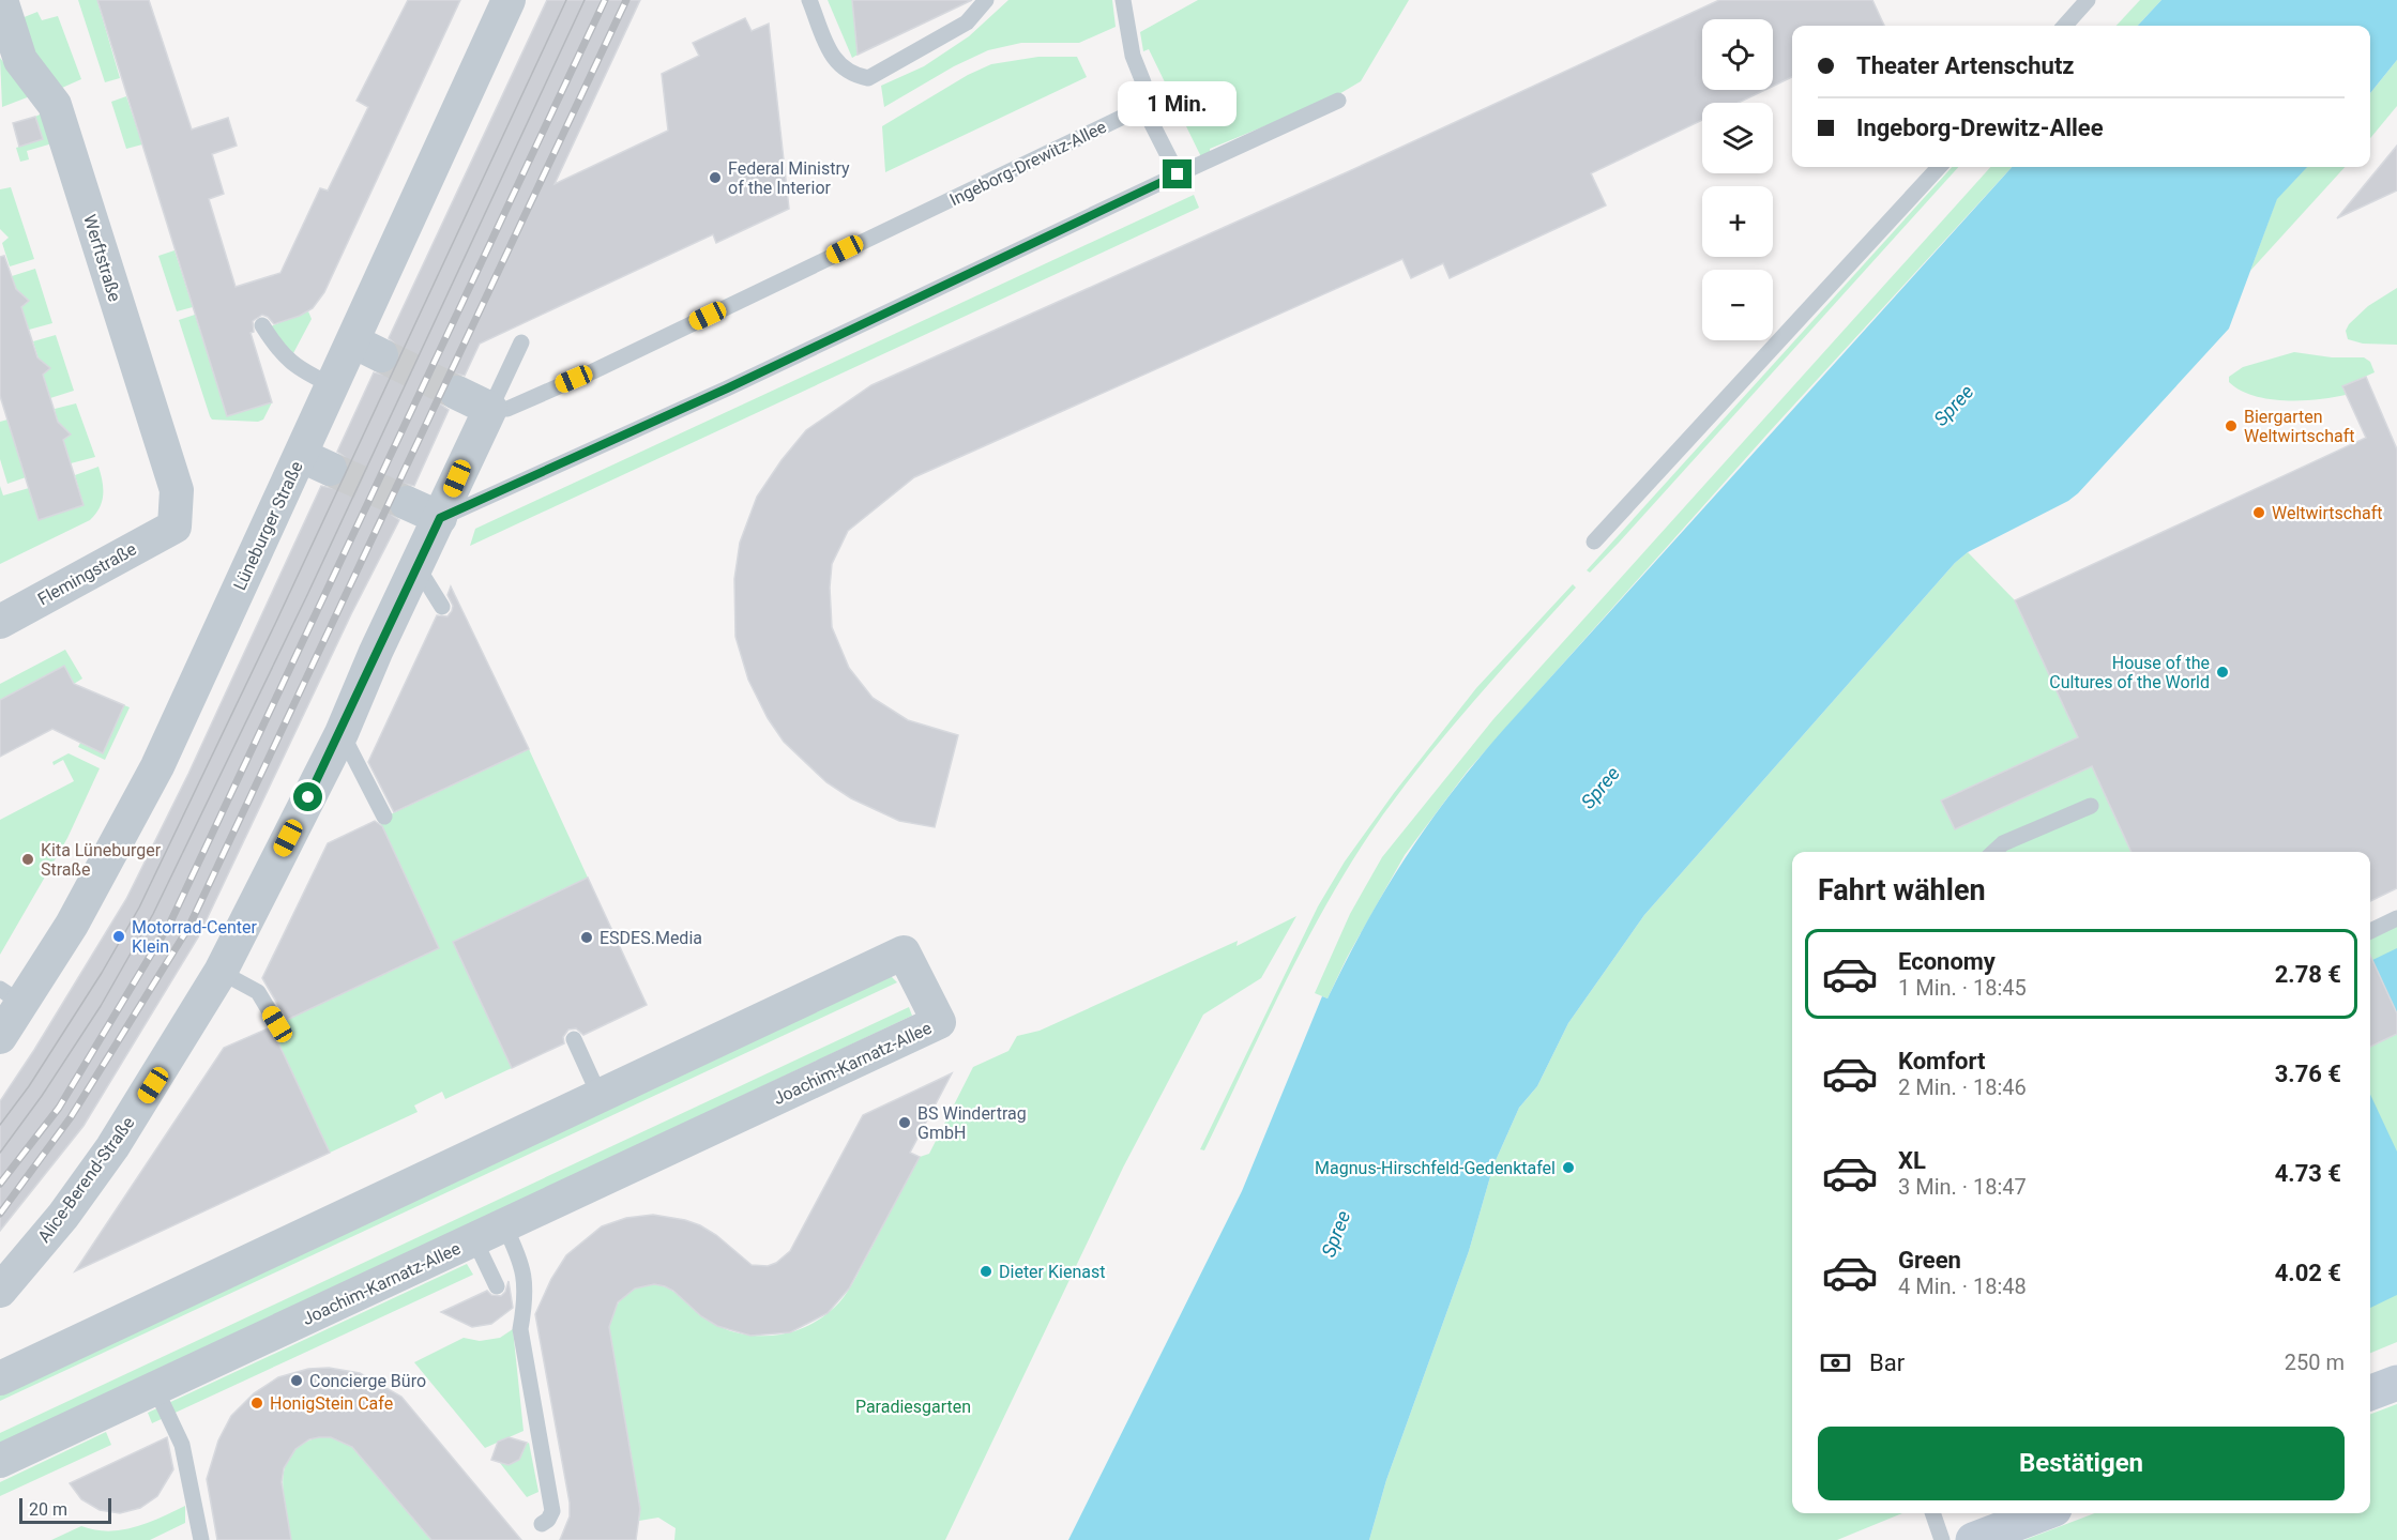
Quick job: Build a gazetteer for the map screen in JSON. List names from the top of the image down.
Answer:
{
  "streets": {
    "street": [
      "Werftstraße",
      "Lüneburger Straße",
      "Flemingstraße",
      "Joachim-Karnatz-Allee",
      "Alice-Berend-Straße"
    ],
    "lane": ["Ingeborg-Drewitz-Allee"]
  },
  "crossings": [
    ["Ingeborg-Drewitz-Allee", "Alice-Berend-Straße"],
    ["Werftstraße", "Flemingstraße"]
  ],
  "water": ["Spree"],
  "parks": ["Paradiesgarten"],
  "places": [
    "Federal Ministry of the Interior",
    "Biergarten Weltwirtschaft",
    "Weltwirtschaft",
    "House of the Cultures of the World",
    "Kita Lüneburger Straße",
    "Motorrad-Center Klein",
    "ESDES.Media",
    "BS Windertrag GmbH",
    "Magnus-Hirschfeld-Gedenktafel",
    "Dieter Kienast",
    "Concierge Büro",
    "HonigStein Cafe"
  ],
  "scale_bar": "20 m",
  "page": {
    "map_buttons": ["+", "−"],
    "banner": ["Theater Artenschutz", "Ingeborg-Drewitz-Allee"],
    "bubble": "1 Min.",
    "heading": "Fahrt wählen",
    "list": [
      {
        "name": "Economy",
        "note": "1 Min. · 18:45",
        "value": "2.78 €"
      },
      {
        "name": "Komfort",
        "note": "2 Min. · 18:46",
        "value": "3.76 €"
      },
      {
        "name": "XL",
        "note": "3 Min. · 18:47",
        "value": "4.73 €"
      },
      {
        "name": "Green",
        "note": "4 Min. · 18:48",
        "value": "4.02 €"
      }
    ],
    "pay": ["Bar", "250 m"],
    "buttons": "Bestätigen",
    "scale": "20 m"
  }
}
